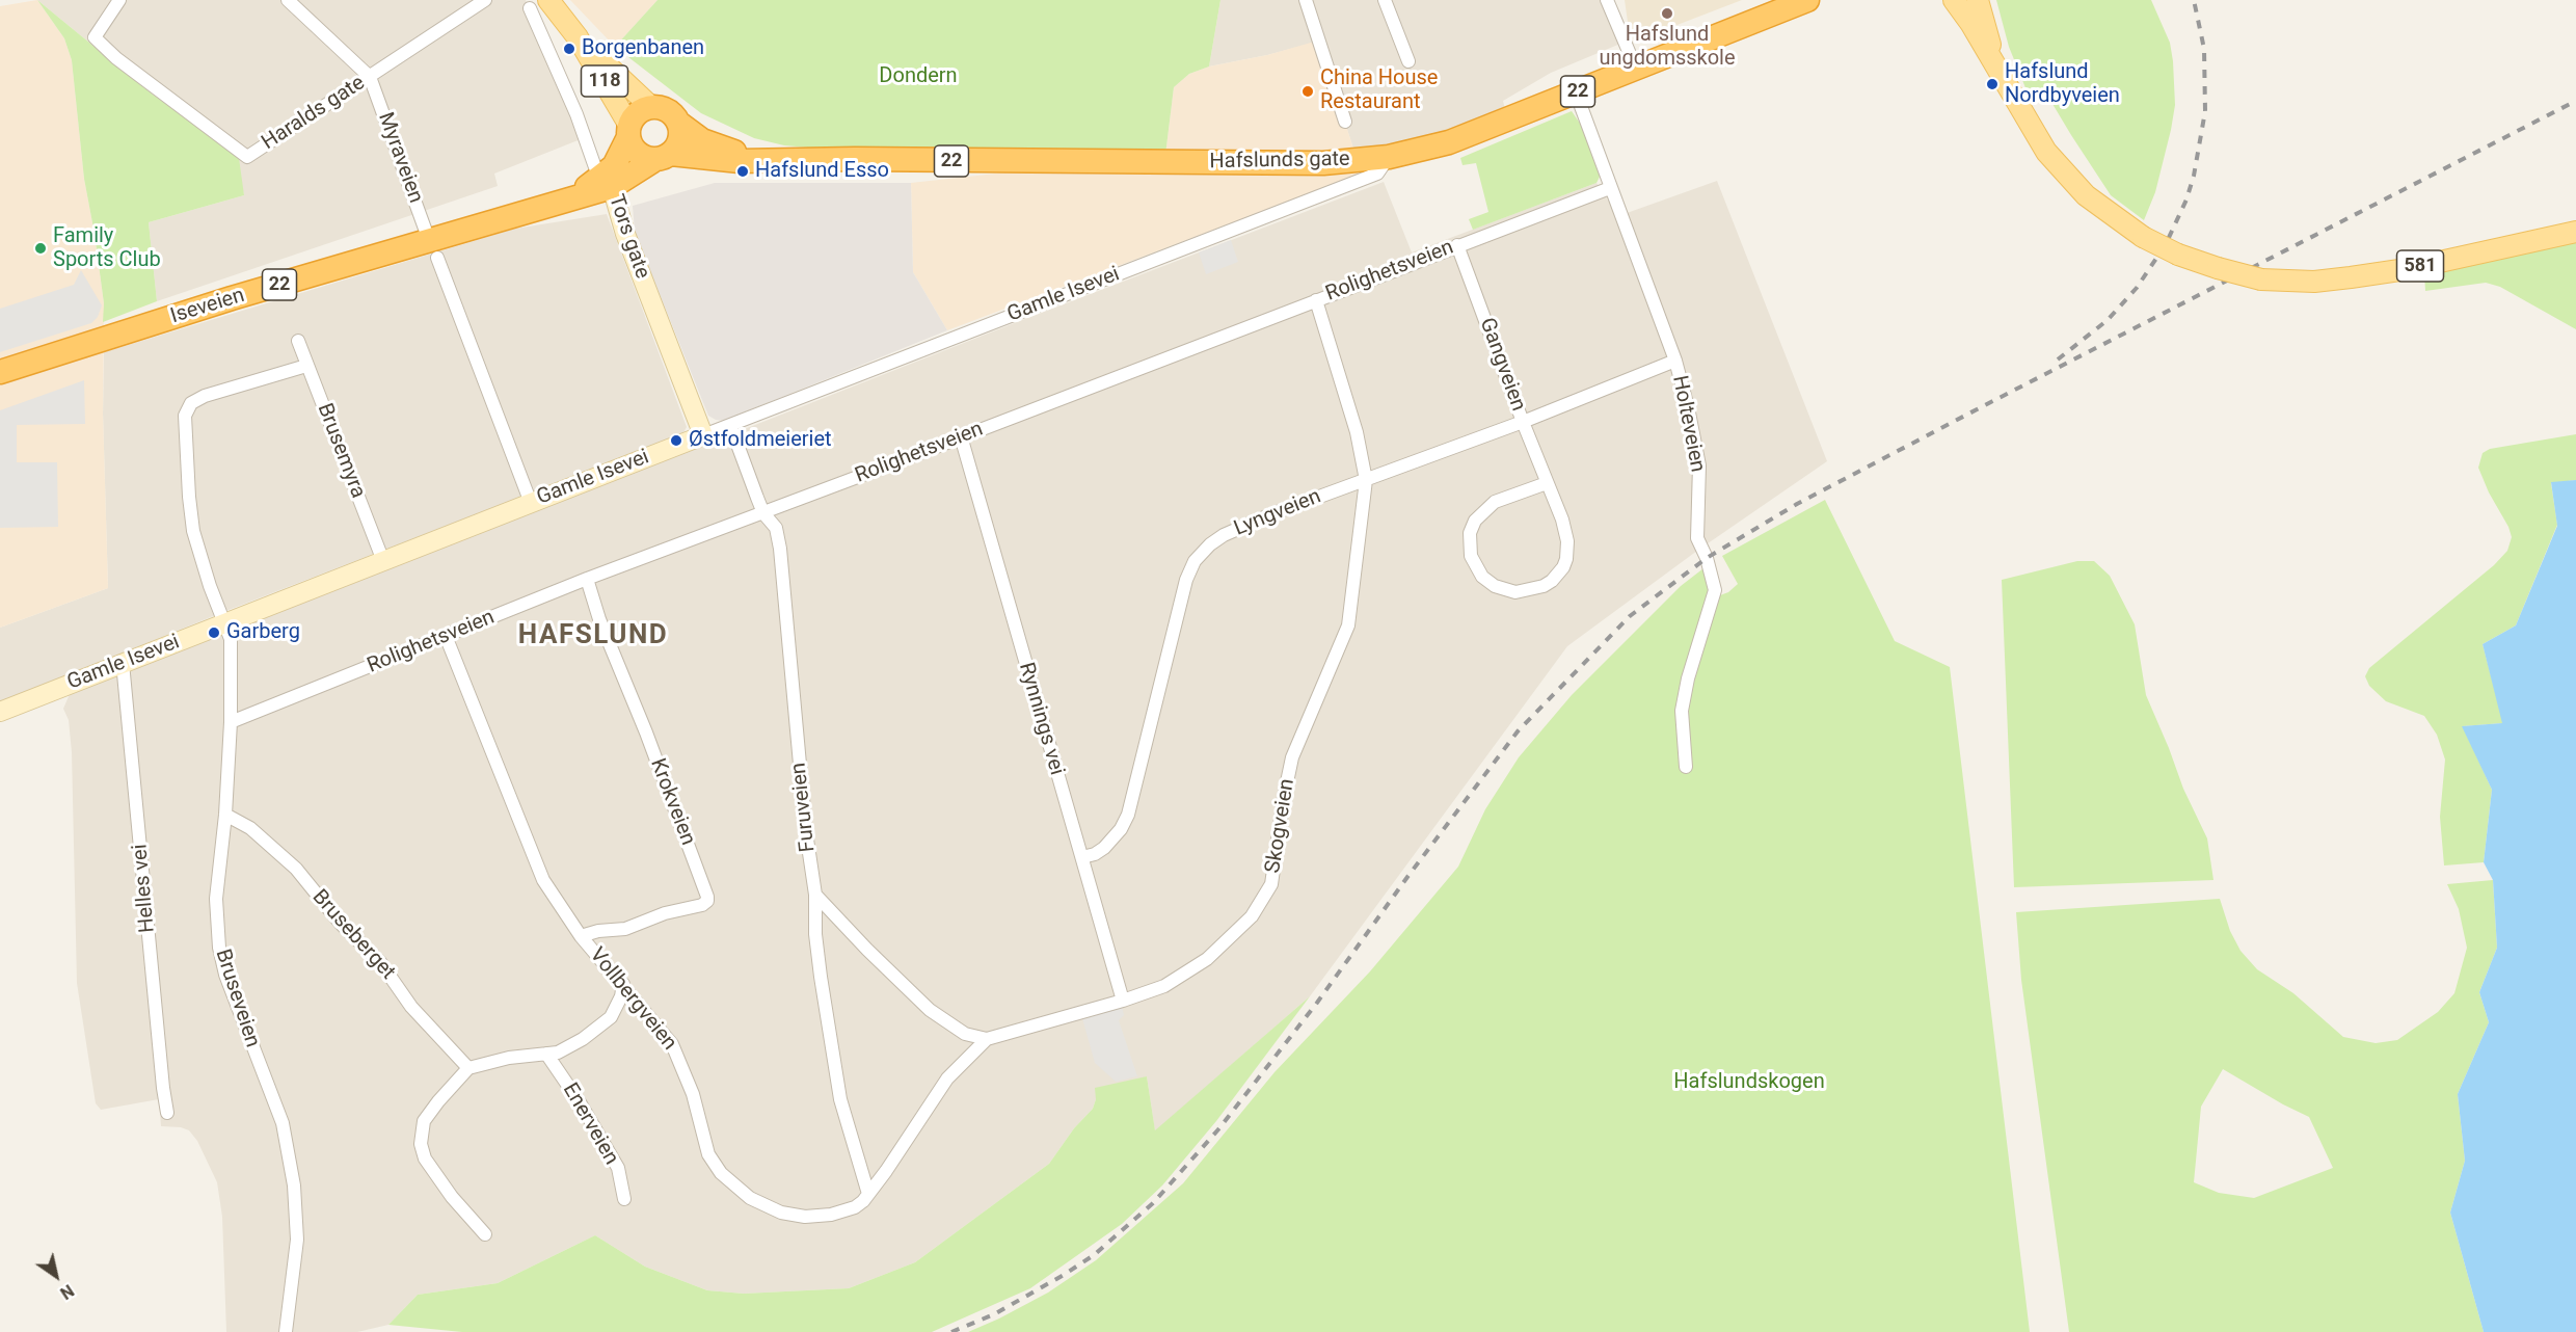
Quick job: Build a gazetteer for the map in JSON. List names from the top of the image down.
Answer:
{
  "streets": {
    "highway": ["22", "Hafslunds gate", "Iseveien"],
    "main road": ["118", "581"],
    "street": [
      "Haralds gate",
      "Myraveien",
      "Tors gate",
      "Rolighetsveien",
      "Gamle Isevei",
      "Gangveien",
      "Holteveien",
      "Brusemyra",
      "Lyngveien",
      "Rynnings vei",
      "Krokveien",
      "Furuveien",
      "Skogveien",
      "Helles vei",
      "Bruseberget",
      "Bruseveien",
      "Vollbergveien",
      "Enerveien"
    ]
  },
  "crossings": [
    ["118", "22"],
    ["118", "Hafslunds gate"],
    ["118", "Tors gate"],
    ["118", "Iseveien"],
    ["22", "Hafslunds gate"],
    ["22", "Iseveien"],
    ["Haralds gate", "Myraveien"],
    ["Myraveien", "Gamle Isevei"],
    ["Myraveien", "Iseveien"],
    ["Hafslunds gate", "Gamle Isevei"],
    ["Hafslunds gate", "Iseveien"],
    ["Hafslunds gate", "Holteveien"],
    ["Tors gate", "Gamle Isevei"],
    ["Tors gate", "Iseveien"],
    ["Rolighetsveien", "Gangveien"],
    ["Rolighetsveien", "Holteveien"],
    ["Rolighetsveien", "Rynnings vei"],
    ["Rolighetsveien", "Krokveien"],
    ["Rolighetsveien", "Furuveien"],
    ["Rolighetsveien", "Skogveien"],
    ["Rolighetsveien", "Bruseveien"],
    ["Rolighetsveien", "Vollbergveien"],
    ["Gamle Isevei", "Brusemyra"],
    ["Gamle Isevei", "Furuveien"],
    ["Gamle Isevei", "Helles vei"],
    ["Gamle Isevei", "Bruseveien"],
    ["Gangveien", "Lyngveien"],
    ["Holteveien", "Lyngveien"],
    ["Brusemyra", "Bruseveien"],
    ["Lyngveien", "Rynnings vei"],
    ["Lyngveien", "Skogveien"],
    ["Rynnings vei", "Skogveien"],
    ["Krokveien", "Vollbergveien"],
    ["Furuveien", "Vollbergveien"],
    ["Skogveien", "Vollbergveien"],
    ["Bruseberget", "Bruseveien"]
  ],
  "districts": ["HAFSLUND"],
  "parks": ["Dondern", "Hafslundskogen"],
  "places": [
    "Hafslund ungdomsskole",
    "Borgenbanen",
    "Hafslund Nordbyveien",
    "China House Restaurant",
    "Hafslund Esso",
    "Family Sports Club",
    "Østfoldmeieriet",
    "Garberg"
  ],
  "north": "bottom right"
}
